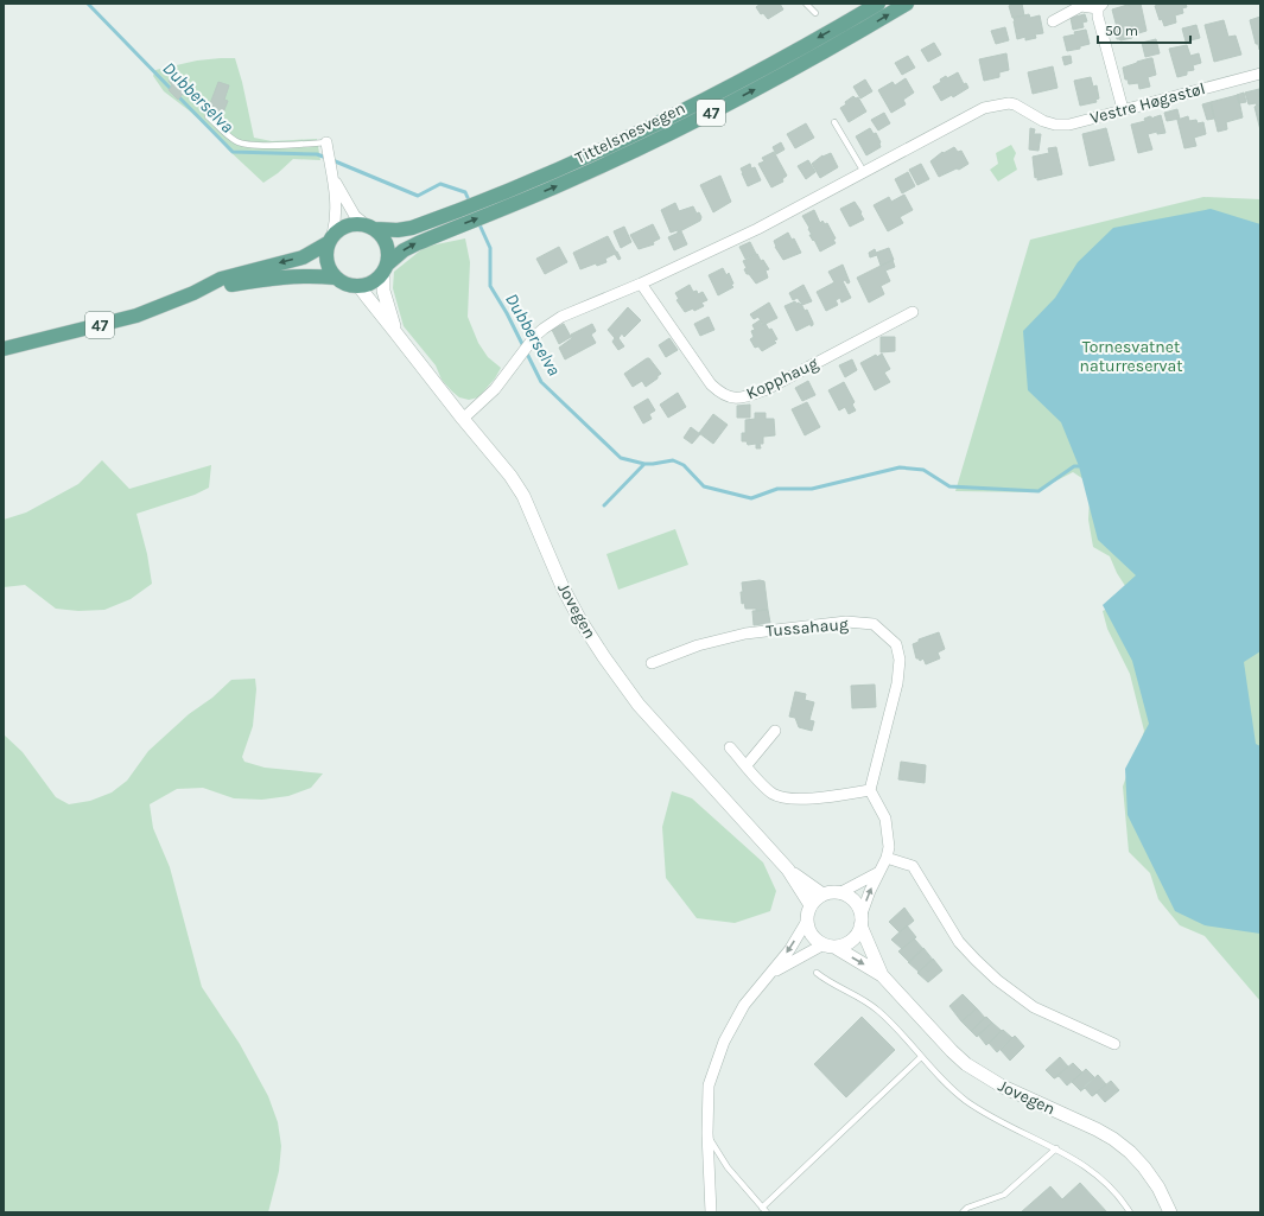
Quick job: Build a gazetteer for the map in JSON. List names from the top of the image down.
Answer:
{
  "streets": {
    "main road": ["47", "Tittelsnesvegen"],
    "street": [
      "Vestre Høgastøl",
      "Kopphaug",
      "Jovegen",
      "Tussahaug"
    ]
  },
  "crossings": [
    ["47", "Tittelsnesvegen"],
    ["47", "Jovegen"],
    ["Tittelsnesvegen", "Jovegen"]
  ],
  "water": ["Dubberselva"],
  "parks": ["Tornesvatnet naturreservat"],
  "scale_bar": "50 m"
}
